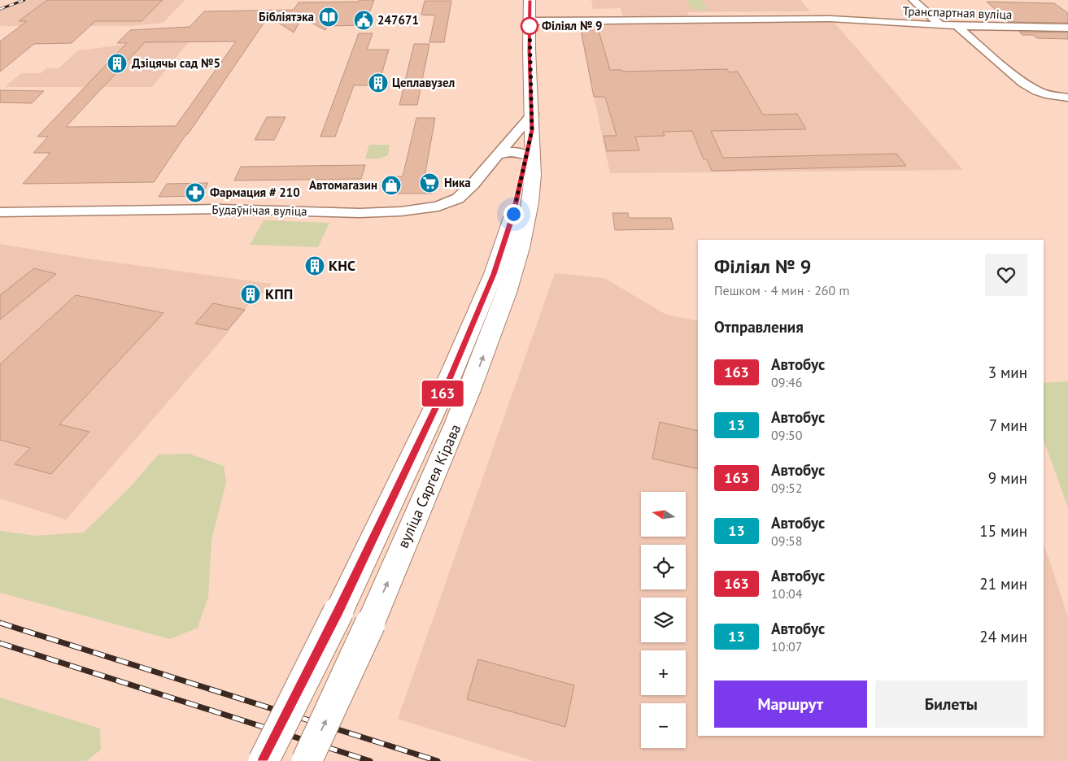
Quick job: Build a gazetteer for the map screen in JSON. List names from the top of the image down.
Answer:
{
  "streets": {
    "main road": ["вуліца Сяргея Кірава"],
    "street": ["Транспартная вуліца", "Будаўнічая вуліца"]
  },
  "crossings": [
    ["Транспартная вуліца", "вуліца Сяргея Кірава"],
    ["Будаўнічая вуліца", "вуліца Сяргея Кірава"]
  ],
  "places": {
    "library": ["Бібліятэка"],
    "public building": ["247671"],
    "other": ["Філіял № 9"],
    "building": [
      "Дзіцячы сад №5",
      "Цеплавузел",
      "КНС",
      "КПП"
    ],
    "supermarket": ["Ника"],
    "shop": ["Автомагазин"],
    "pharmacy": ["Фармация # 210"]
  },
  "lines": ["bus line 163"],
  "north": "left",
  "page": {
    "on_map": "163",
    "heading": [
      ["Філіял № 9", "Пешком · 4 мин · 260 m"],
      "Отправления"
    ],
    "list": [
      {
        "mark": "163",
        "name": "Автобус",
        "note": "09:46",
        "value": "3 мин"
      },
      {
        "mark": "13",
        "name": "Автобус",
        "note": "09:50",
        "value": "7 мин"
      },
      {
        "mark": "163",
        "name": "Автобус",
        "note": "09:52",
        "value": "9 мин"
      },
      {
        "mark": "13",
        "name": "Автобус",
        "note": "09:58",
        "value": "15 мин"
      },
      {
        "mark": "163",
        "name": "Автобус",
        "note": "10:04",
        "value": "21 мин"
      },
      {
        "mark": "13",
        "name": "Автобус",
        "note": "10:07",
        "value": "24 мин"
      }
    ],
    "map_buttons": ["+", "−"],
    "buttons": ["Маршрут", "Билеты"]
  }
}
